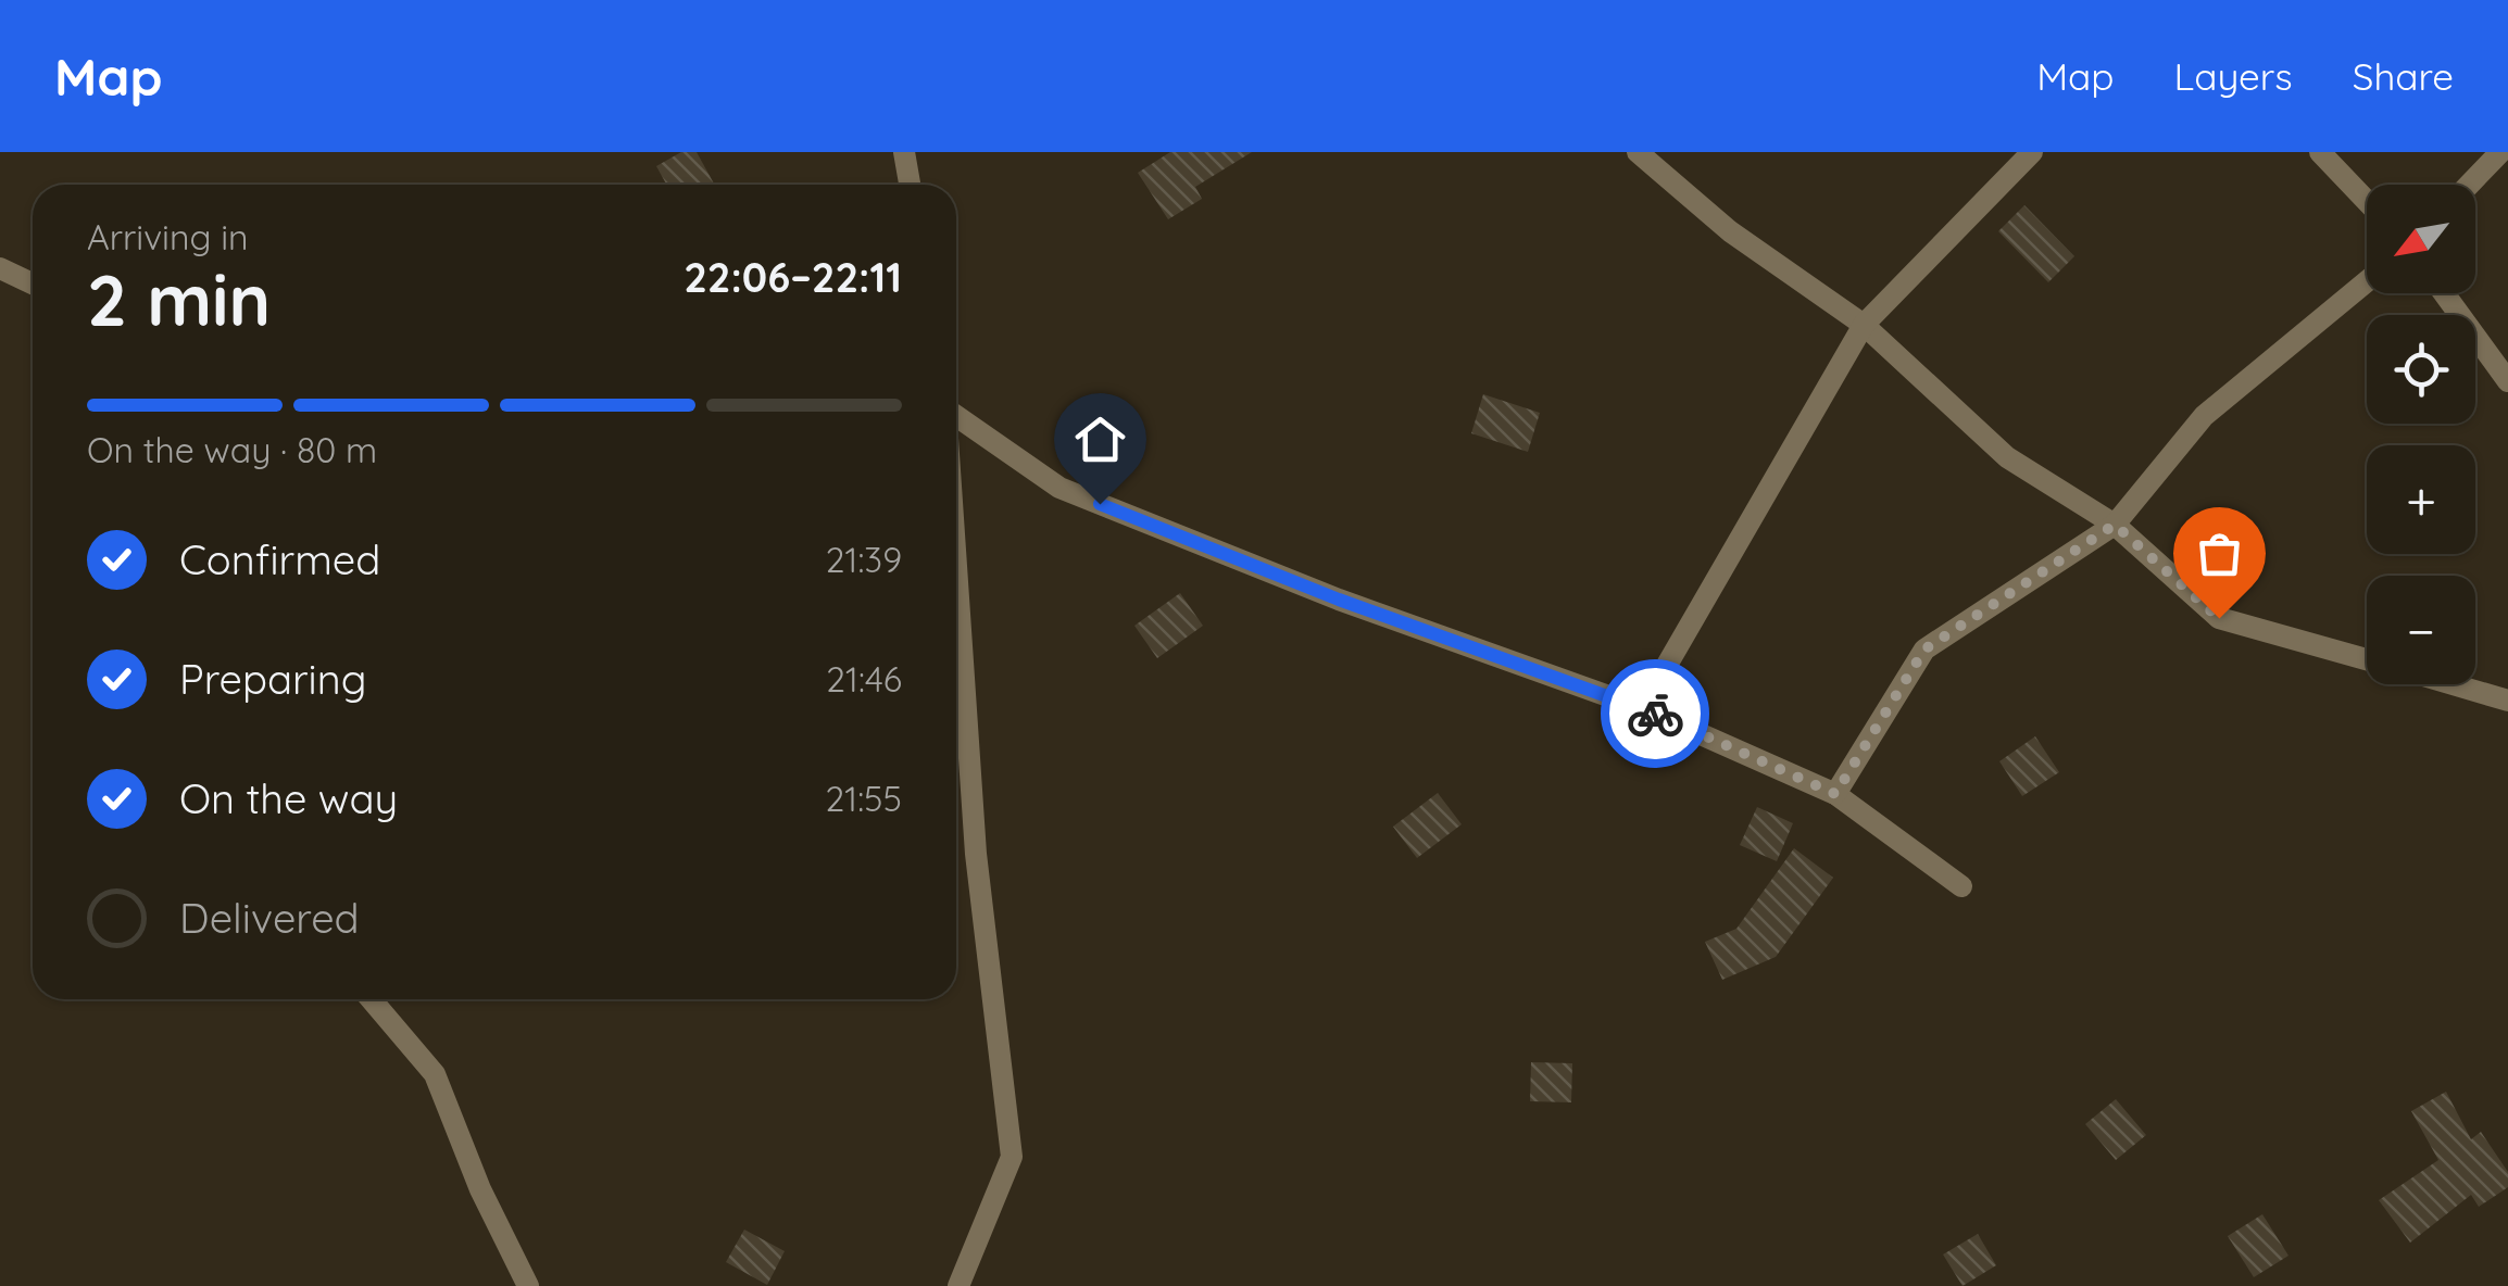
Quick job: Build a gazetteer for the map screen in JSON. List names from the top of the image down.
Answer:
{
  "north": "bottom left",
  "page": {
    "header": "Map",
    "nav": ["Map", "Layers", "Share"],
    "map_buttons": ["+", "−"],
    "heading": ["2 min", "Arriving in", "22:06–22:11"],
    "bar": "On the way · 80 m",
    "list": [
      ["Confirmed", "21:39"],
      ["Preparing", "21:46"],
      ["On the way", "21:55"],
      "Delivered"
    ]
  }
}
